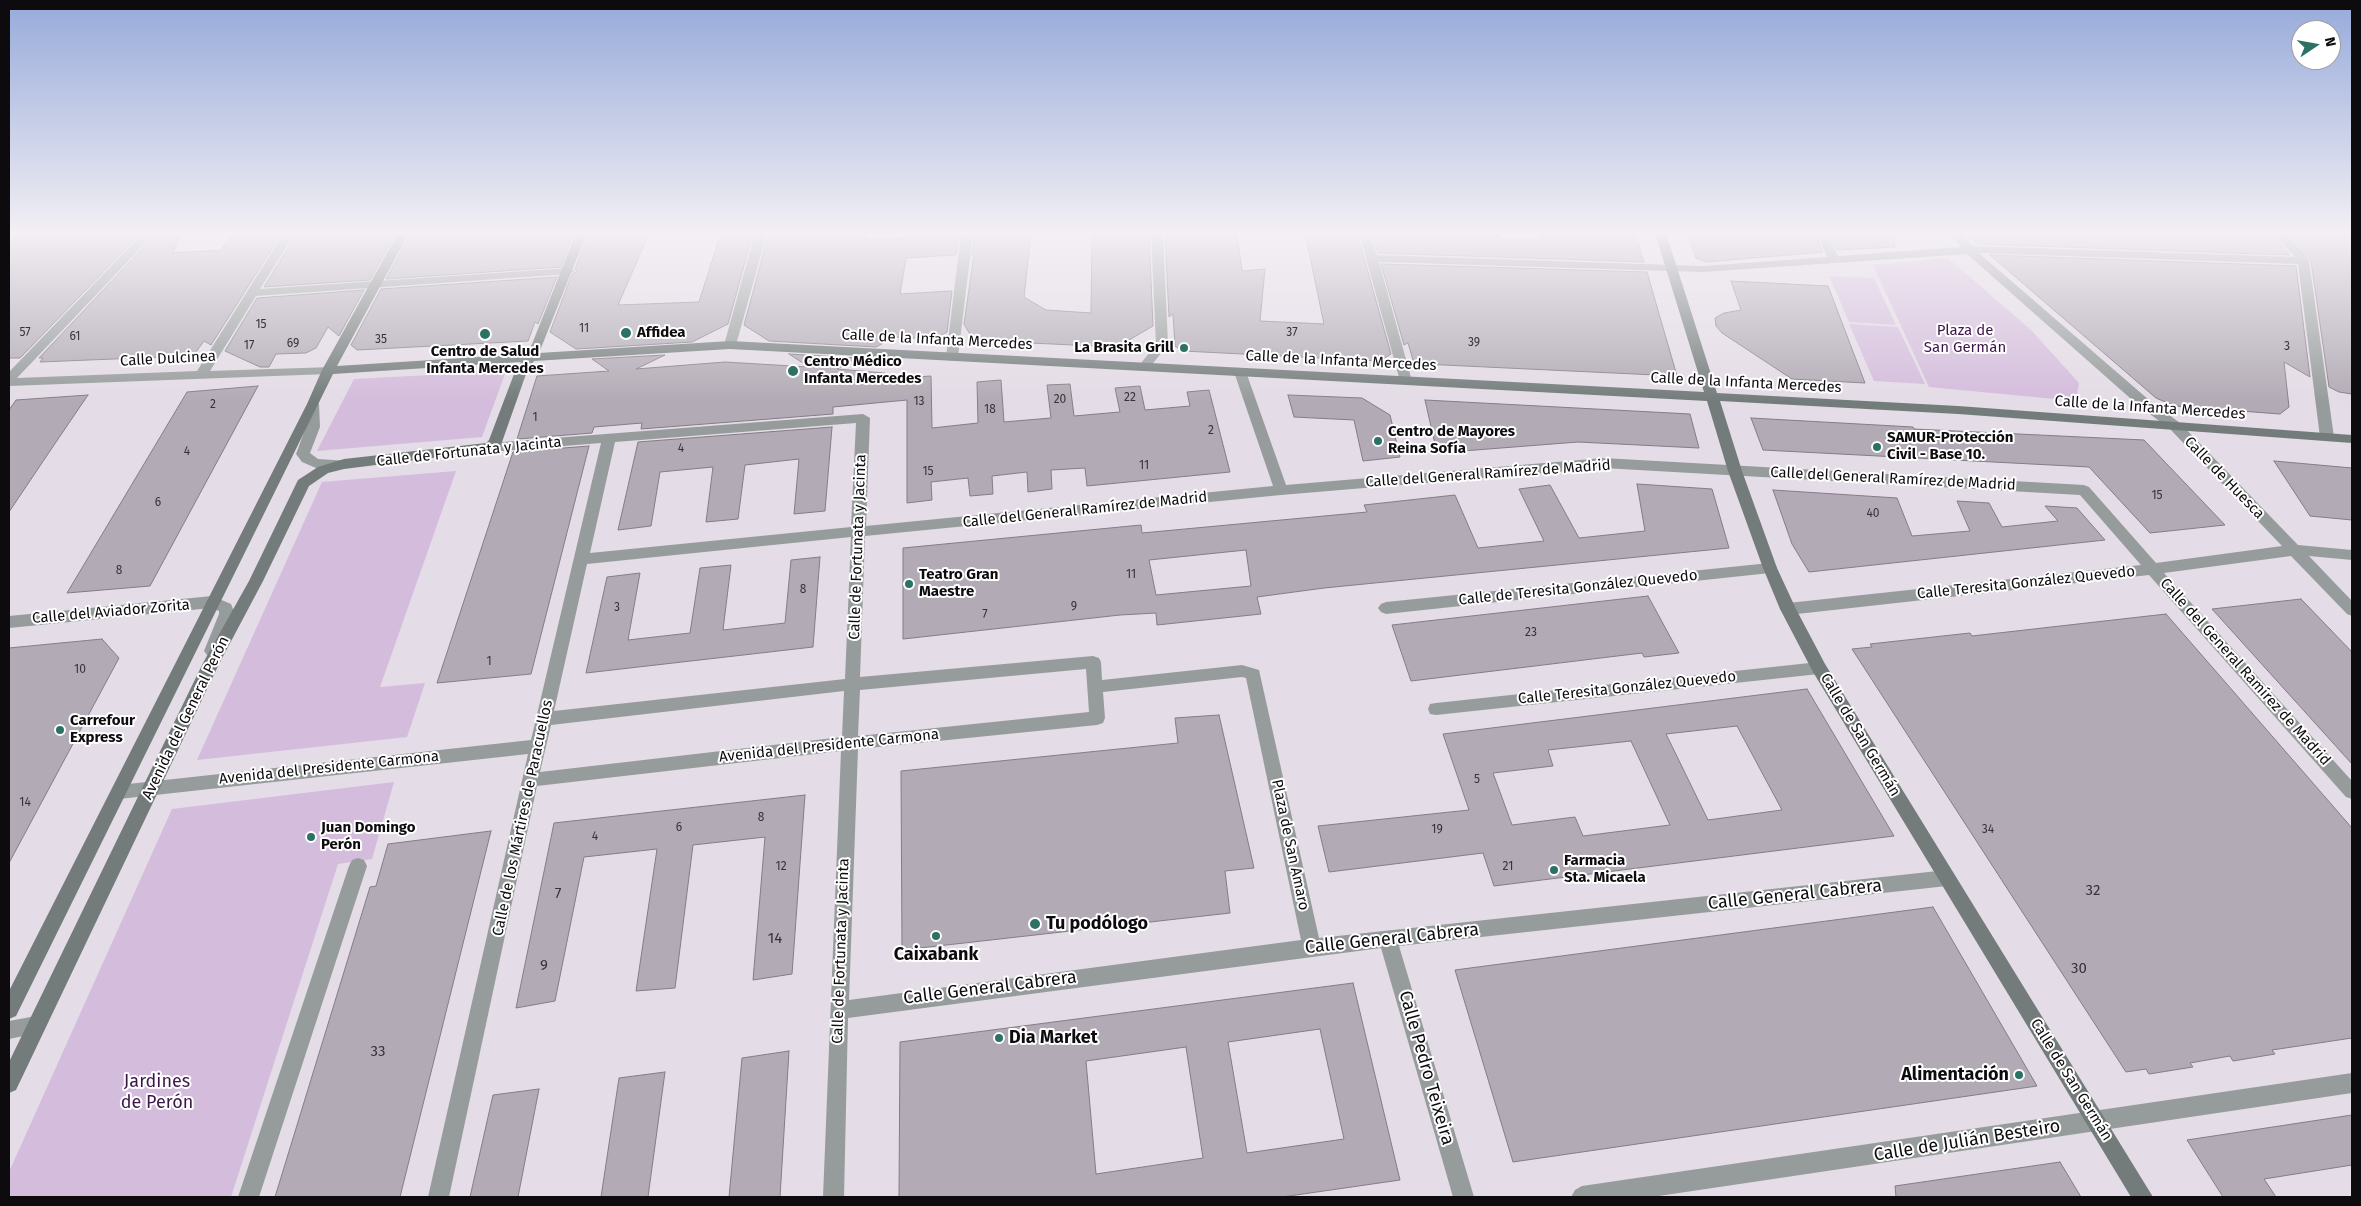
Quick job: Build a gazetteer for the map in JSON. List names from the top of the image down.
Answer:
{
  "streets": {
    "street": [
      "Calle de la Infanta Mercedes",
      "Calle Dulcinea",
      "Calle de Fortunata y Jacinta",
      "Calle del General Ramírez de Madrid",
      "Calle de Huesca",
      "Calle Teresita González Quevedo",
      "Calle de Teresita González Quevedo",
      "Calle del Aviador Zorita",
      "Avenida del General Perón",
      "Calle de San Germán",
      "Avenida del Presidente Carmona",
      "Calle de los Mártires de Paracuellos",
      "Plaza de San Amaro",
      "Calle General Cabrera",
      "Calle Pedro Teixeira",
      "Calle de Julián Besteiro"
    ]
  },
  "crossings": [
    ["Calle de la Infanta Mercedes", "Calle Dulcinea"],
    ["Calle de la Infanta Mercedes", "Calle de Huesca"],
    ["Calle de la Infanta Mercedes", "Avenida del General Perón"],
    ["Calle de la Infanta Mercedes", "Calle de San Germán"],
    ["Calle Dulcinea", "Avenida del General Perón"],
    ["Calle de Fortunata y Jacinta", "Calle del General Ramírez de Madrid"],
    ["Calle de Fortunata y Jacinta", "Avenida del General Perón"],
    ["Calle de Fortunata y Jacinta", "Avenida del Presidente Carmona"],
    ["Calle de Fortunata y Jacinta", "Calle de los Mártires de Paracuellos"],
    ["Calle de Fortunata y Jacinta", "Calle General Cabrera"],
    ["Calle del General Ramírez de Madrid", "Calle Teresita González Quevedo"],
    ["Calle del General Ramírez de Madrid", "Calle de San Germán"],
    ["Calle del General Ramírez de Madrid", "Calle de los Mártires de Paracuellos"],
    ["Calle de Huesca", "Calle Teresita González Quevedo"],
    ["Calle Teresita González Quevedo", "Calle de San Germán"],
    ["Calle de Teresita González Quevedo", "Calle de San Germán"],
    ["Calle del Aviador Zorita", "Avenida del General Perón"],
    ["Avenida del General Perón", "Avenida del Presidente Carmona"],
    ["Calle de San Germán", "Calle General Cabrera"],
    ["Calle de San Germán", "Calle de Julián Besteiro"],
    ["Avenida del Presidente Carmona", "Calle de los Mártires de Paracuellos"],
    ["Avenida del Presidente Carmona", "Plaza de San Amaro"],
    ["Plaza de San Amaro", "Calle General Cabrera"],
    ["Calle General Cabrera", "Calle Pedro Teixeira"]
  ],
  "parks": ["Plaza de San Germán", "Jardines de Perón"],
  "places": [
    "Affidea",
    "Centro de Salud Infanta Mercedes",
    "La Brasita Grill",
    "Centro Médico Infanta Mercedes",
    "Centro de Mayores Reina Sofía",
    "SAMUR-Protección Civil - Base 10.",
    "Teatro Gran Maestre",
    "Carrefour Express",
    "Juan Domingo Perón",
    "Farmacia Sta. Micaela",
    "Tu podólogo",
    "Caixabank",
    "Dia Market",
    "Alimentación"
  ],
  "house_numbers": [
    "15",
    "11",
    "57",
    "37",
    "61",
    "35",
    "39",
    "69",
    "17",
    "3",
    "22",
    "20",
    "13",
    "2",
    "18",
    "1",
    "2",
    "4",
    "4",
    "11",
    "15",
    "15",
    "6",
    "40",
    "8",
    "11",
    "8",
    "9",
    "3",
    "7",
    "23",
    "1",
    "10",
    "5",
    "14",
    "8",
    "6",
    "19",
    "34",
    "4",
    "12",
    "21",
    "32",
    "7",
    "14",
    "9",
    "30",
    "33"
  ],
  "north": "right"
}
